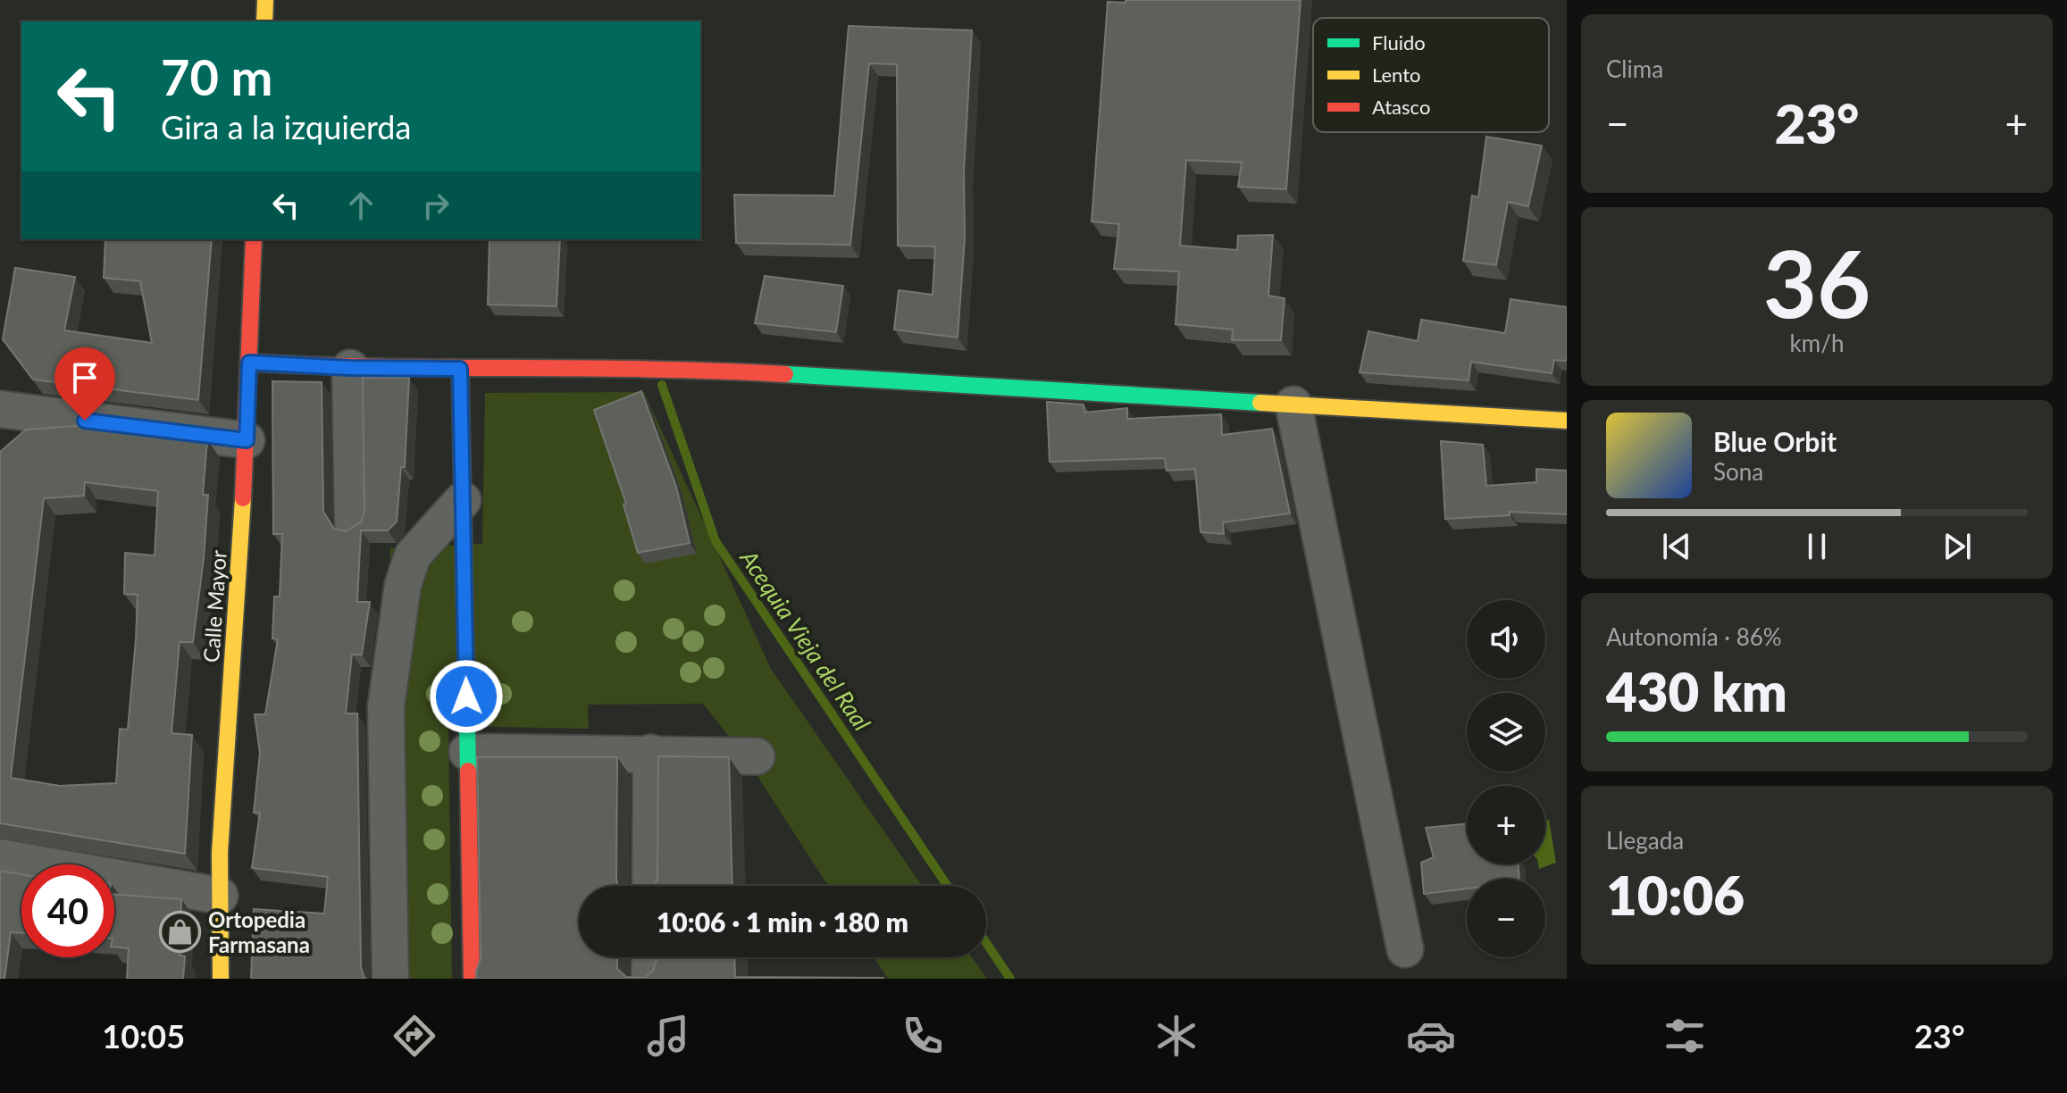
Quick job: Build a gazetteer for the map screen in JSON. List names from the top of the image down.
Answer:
{
  "streets": {
    "main road": ["Calle Mayor"]
  },
  "water": ["Acequia Vieja del Raal"],
  "places": {
    "shop": ["Ortopedia Farmasana"]
  },
  "legend": ["Fluido", "Lento", "Atasco"],
  "page": {
    "tile": [
      "Clima",
      ["36", "km/h"],
      ["Autonomía · 86%", "430 km"],
      ["Llegada", "10:06"]
    ],
    "turn": ["70 m", "Gira a la izquierda"],
    "heat": ["−", "23°", "+"],
    "song": ["Blue Orbit", "Sona"],
    "map_buttons": ["+", "−"],
    "limit": "40",
    "trip": "10:06 · 1 min · 180 m",
    "tabs": ["10:05", "23°"]
  }
}
